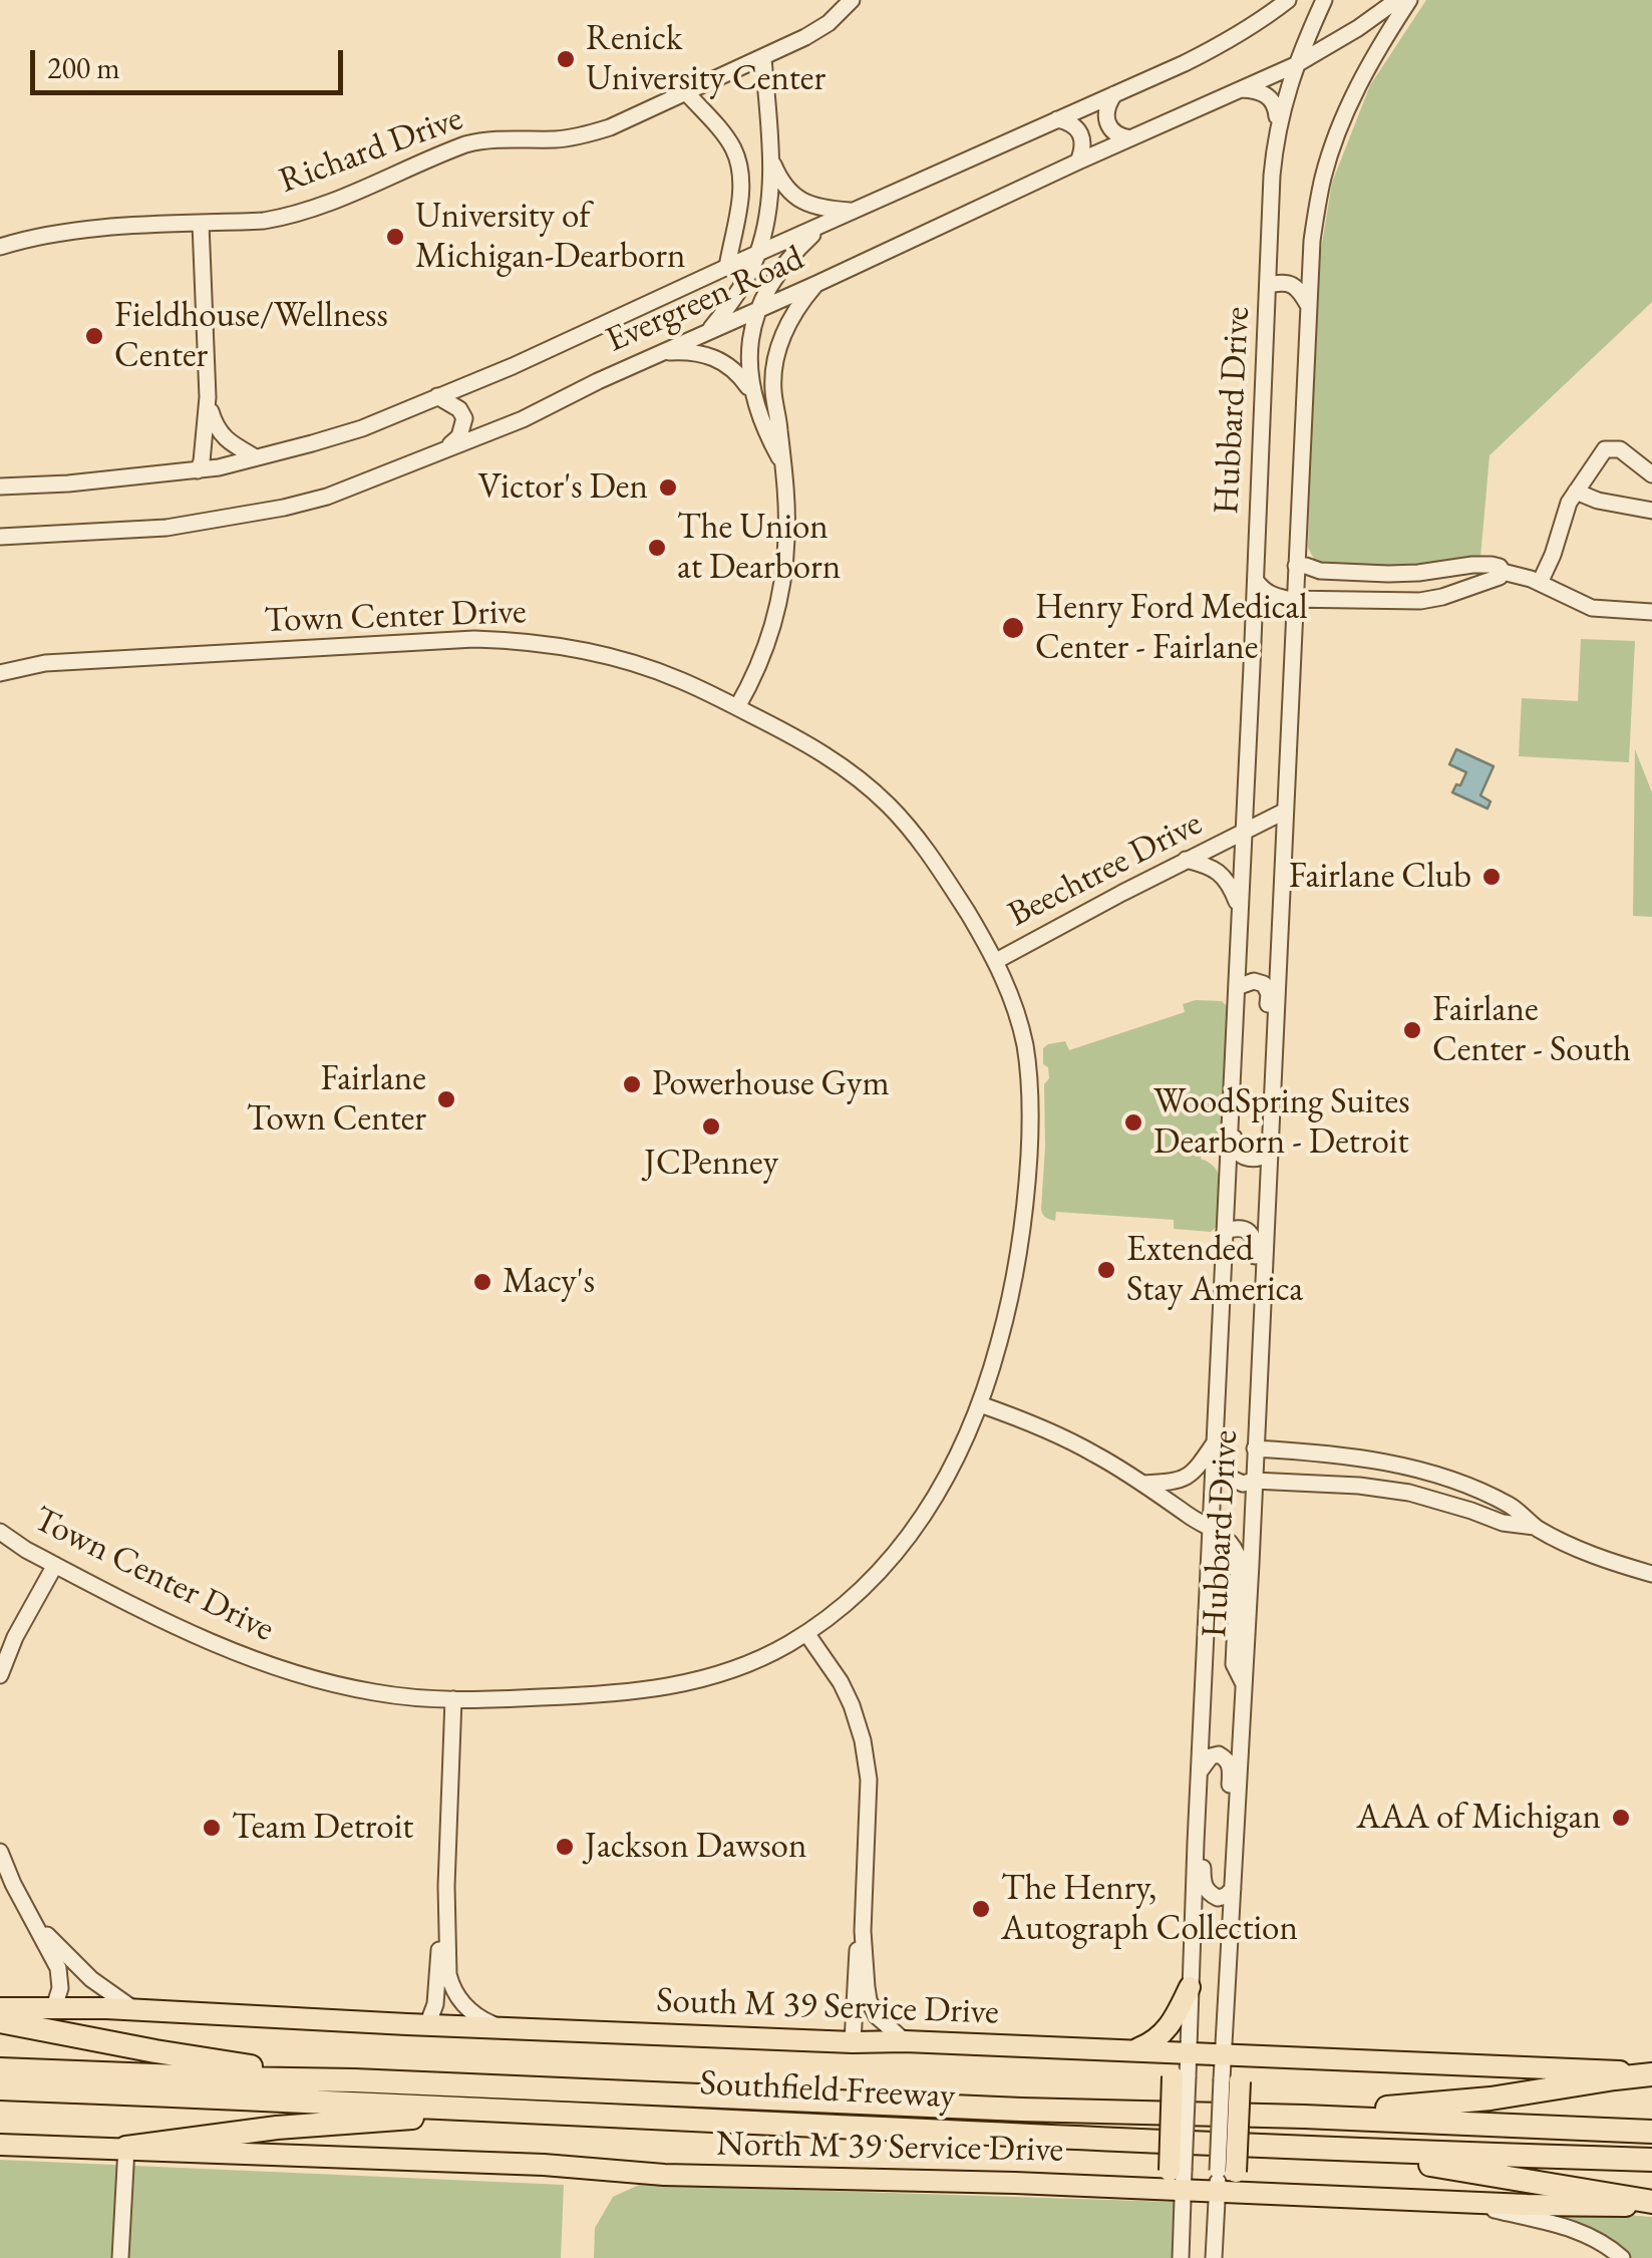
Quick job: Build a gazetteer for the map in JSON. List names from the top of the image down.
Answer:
{
  "streets": {
    "highway": ["Southfield Freeway"],
    "main road": ["South M 39 Service Drive", "North M 39 Service Drive"],
    "street": [
      "Richard Drive",
      "Evergreen Road",
      "Hubbard Drive",
      "Town Center Drive",
      "Beechtree Drive"
    ]
  },
  "crossings": [
    ["Evergreen Road", "Hubbard Drive"],
    ["Hubbard Drive", "Beechtree Drive"],
    ["Hubbard Drive", "South M 39 Service Drive"],
    ["Town Center Drive", "Beechtree Drive"]
  ],
  "places": [
    "Renick University Center",
    "University of Michigan-Dearborn",
    "Fieldhouse/Wellness Center",
    "Victor's Den",
    "The Union at Dearborn",
    "Henry Ford Medical Center - Fairlane",
    "Fairlane Club",
    "Fairlane Center - South",
    "Powerhouse Gym",
    "Fairlane Town Center",
    "WoodSpring Suites Dearborn - Detroit",
    "JCPenney",
    "Extended Stay America",
    "Macy's",
    "AAA of Michigan",
    "Team Detroit",
    "Jackson Dawson",
    "The Henry, Autograph Collection"
  ],
  "scale_bar": "200 m"
}
